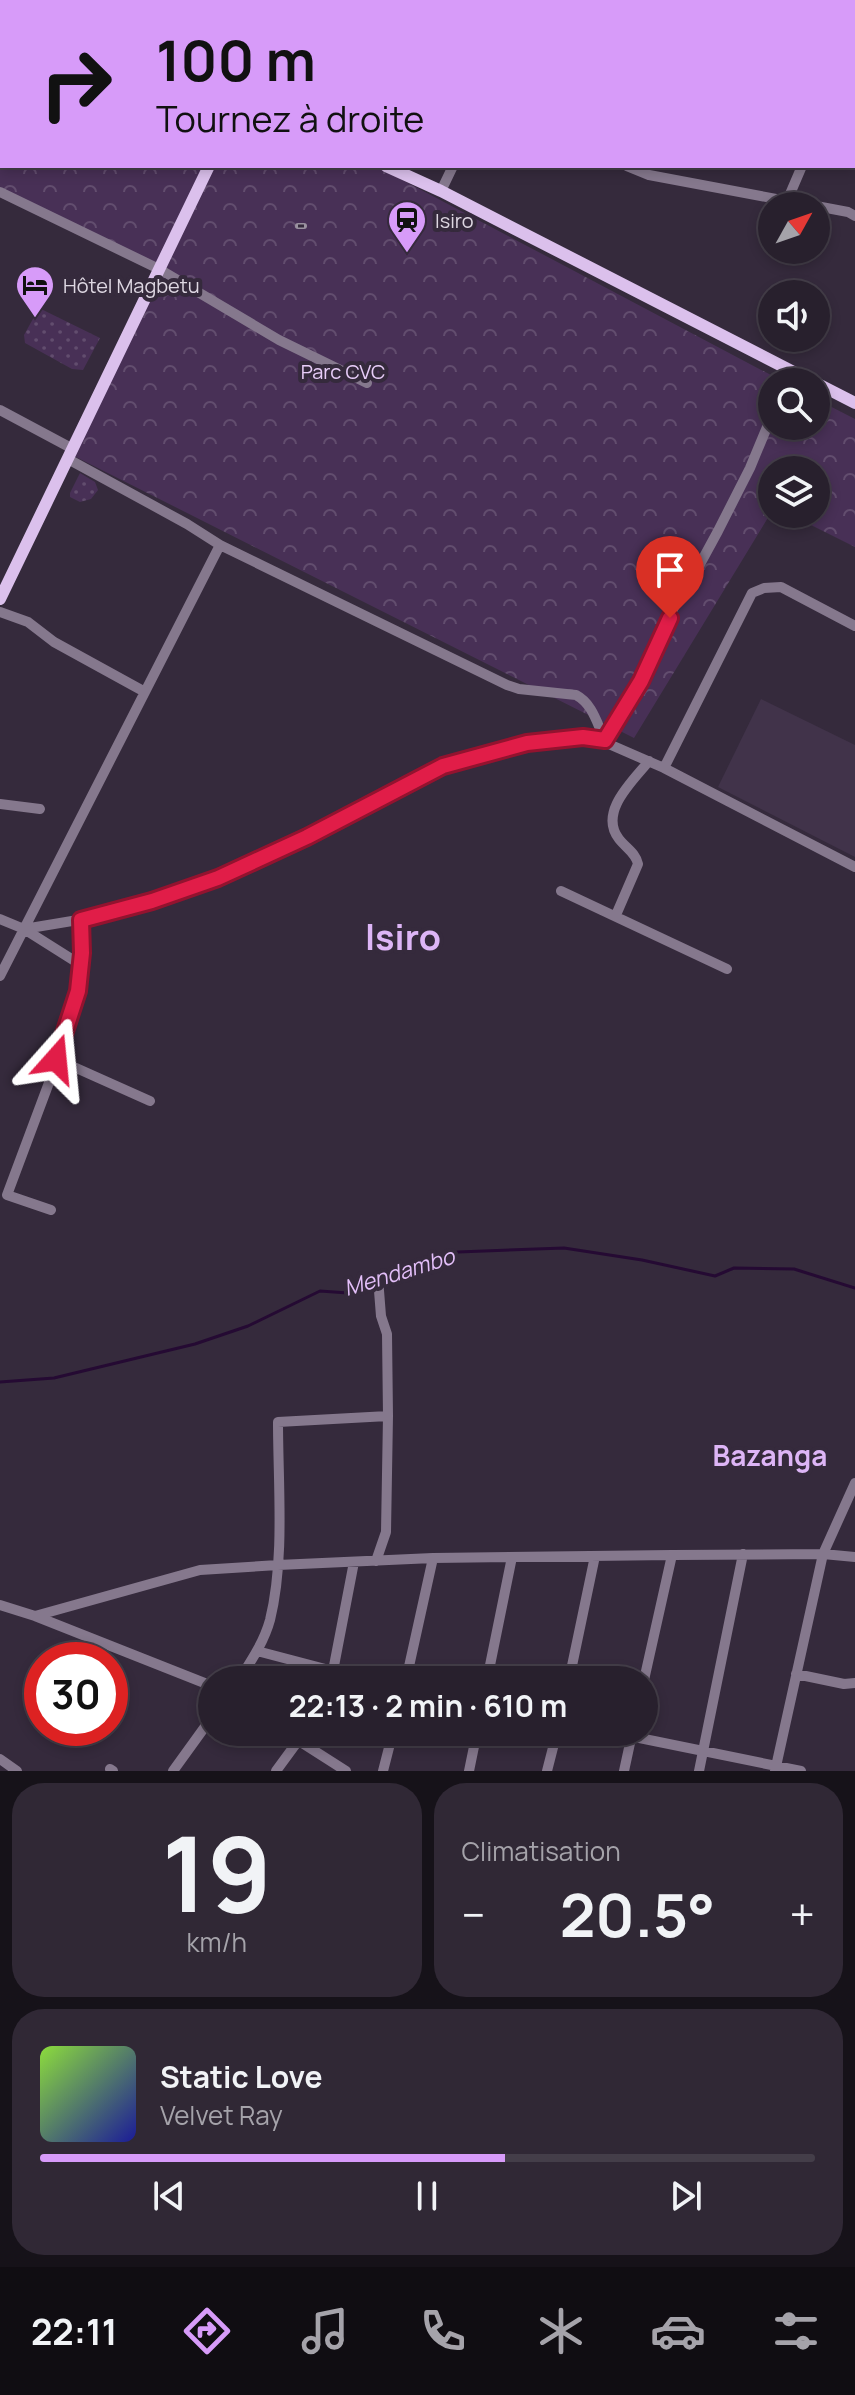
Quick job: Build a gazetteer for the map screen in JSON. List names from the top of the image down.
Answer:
{
  "districts": ["Isiro", "Bazanga"],
  "water": ["Mendambo"],
  "parks": ["Parc CVC"],
  "places": {
    "station": ["Isiro"],
    "hotel": ["Hôtel Magbetu"]
  },
  "north": "top right",
  "page": {
    "turn": ["100 m", "Tournez à droite"],
    "limit": "30",
    "trip": "22:13 · 2 min · 610 m",
    "tile": [
      ["19", "km/h"],
      "Climatisation"
    ],
    "heat": ["−", "20.5°", "+"],
    "song": ["Static Love", "Velvet Ray"],
    "tabs": "22:11"
  }
}
